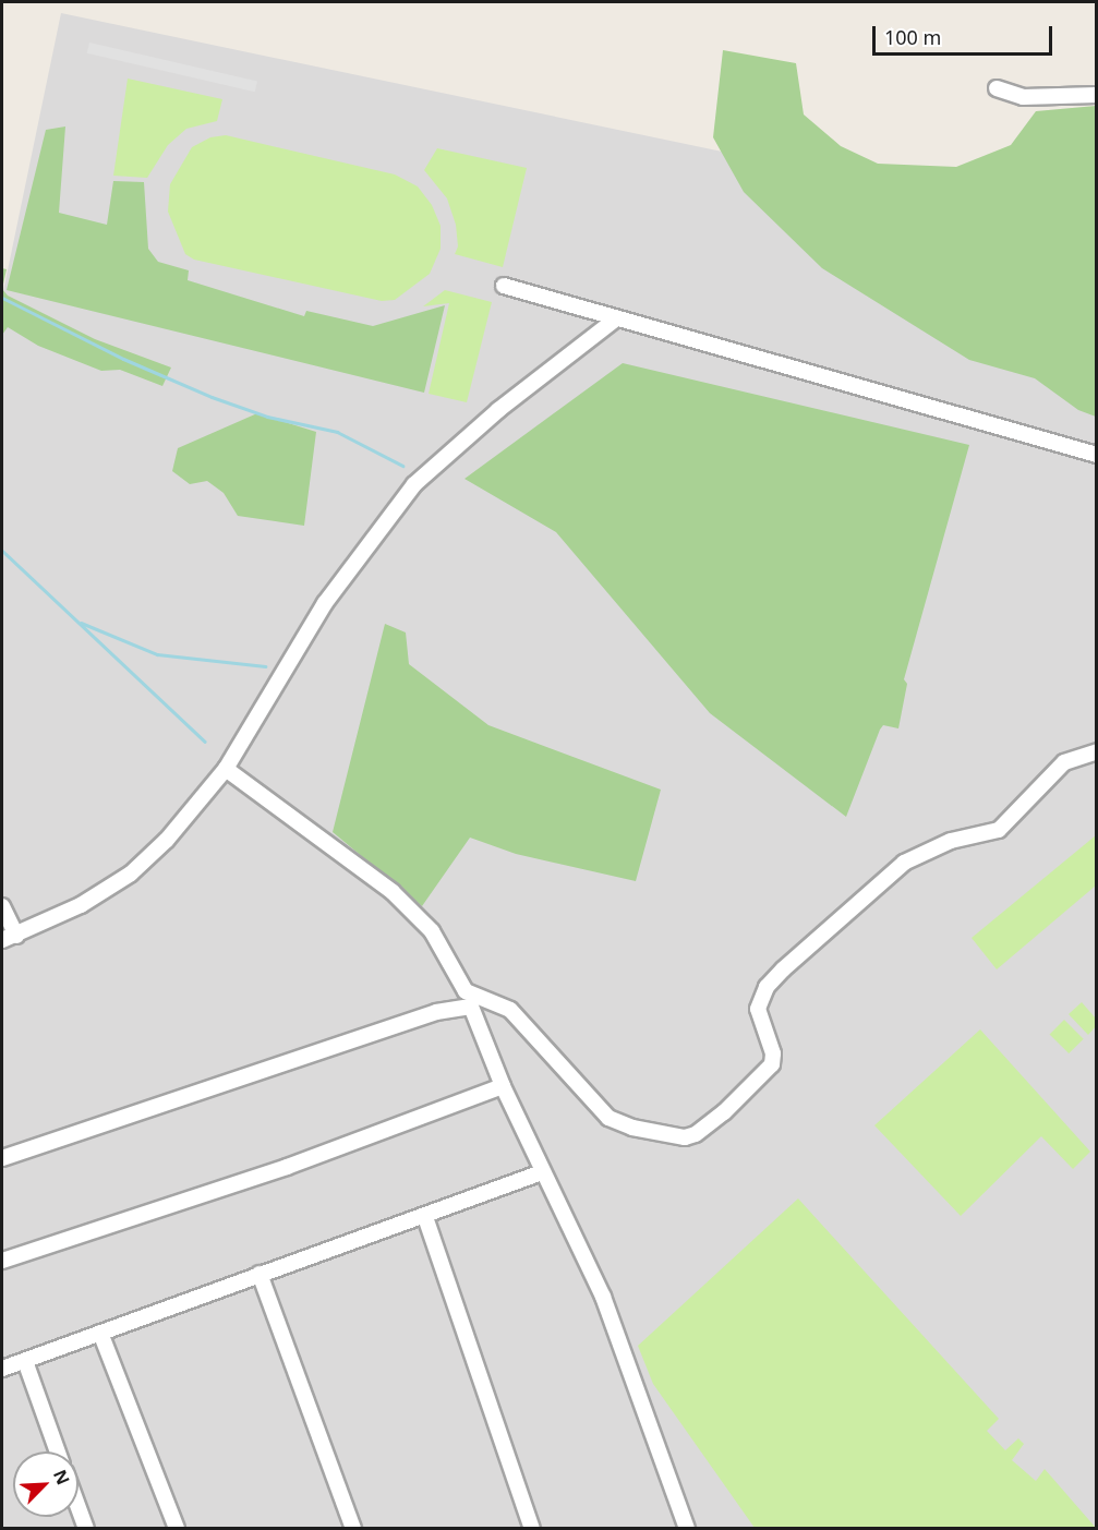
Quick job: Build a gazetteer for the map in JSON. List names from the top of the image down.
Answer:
{
  "scale_bar": "100 m",
  "north": "top right"
}
